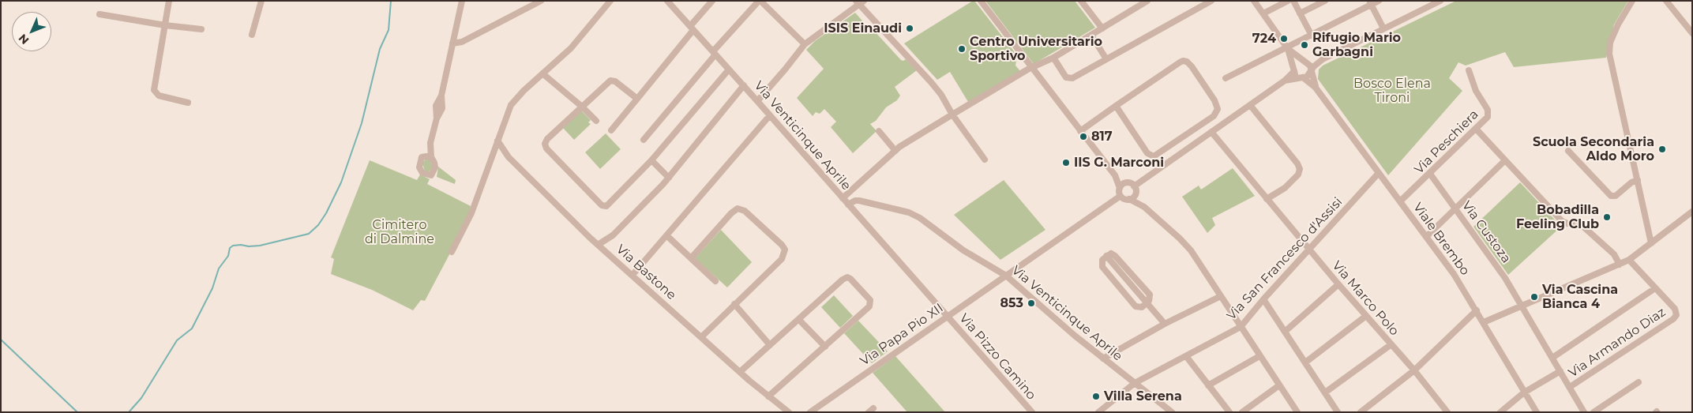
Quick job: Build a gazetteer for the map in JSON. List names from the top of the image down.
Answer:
{
  "streets": {
    "street": [
      "Via Venticinque Aprile",
      "Via Peschiera",
      "Via Custoza",
      "Viale Brembo",
      "Via San Francesco d'Assisi",
      "Via Bastone",
      "Via Marco Polo",
      "Via Papa Pio XII",
      "Via Armando Diaz",
      "Via Pizzo Camino"
    ]
  },
  "crossings": [
    ["Via Venticinque Aprile", "Via San Francesco d'Assisi"],
    ["Via Venticinque Aprile", "Via Papa Pio XII"],
    ["Via Venticinque Aprile", "Via Pizzo Camino"],
    ["Via Peschiera", "Via Custoza"],
    ["Via Peschiera", "Viale Brembo"],
    ["Via Custoza", "Via Armando Diaz"],
    ["Viale Brembo", "Via San Francesco d'Assisi"],
    ["Via San Francesco d'Assisi", "Via Marco Polo"],
    ["Via Papa Pio XII", "Via Pizzo Camino"]
  ],
  "parks": ["Bosco Elena Tironi", "Cimitero di Dalmine"],
  "places": [
    "ISIS Einaudi",
    "724",
    "Rifugio Mario Garbagni",
    "Centro Universitario Sportivo",
    "817",
    "Scuola Secondaria Aldo Moro",
    "IIS G. Marconi",
    "Bobadilla Feeling Club",
    "Via Cascina Bianca 4",
    "853",
    "Villa Serena"
  ],
  "north": "bottom left"
}
